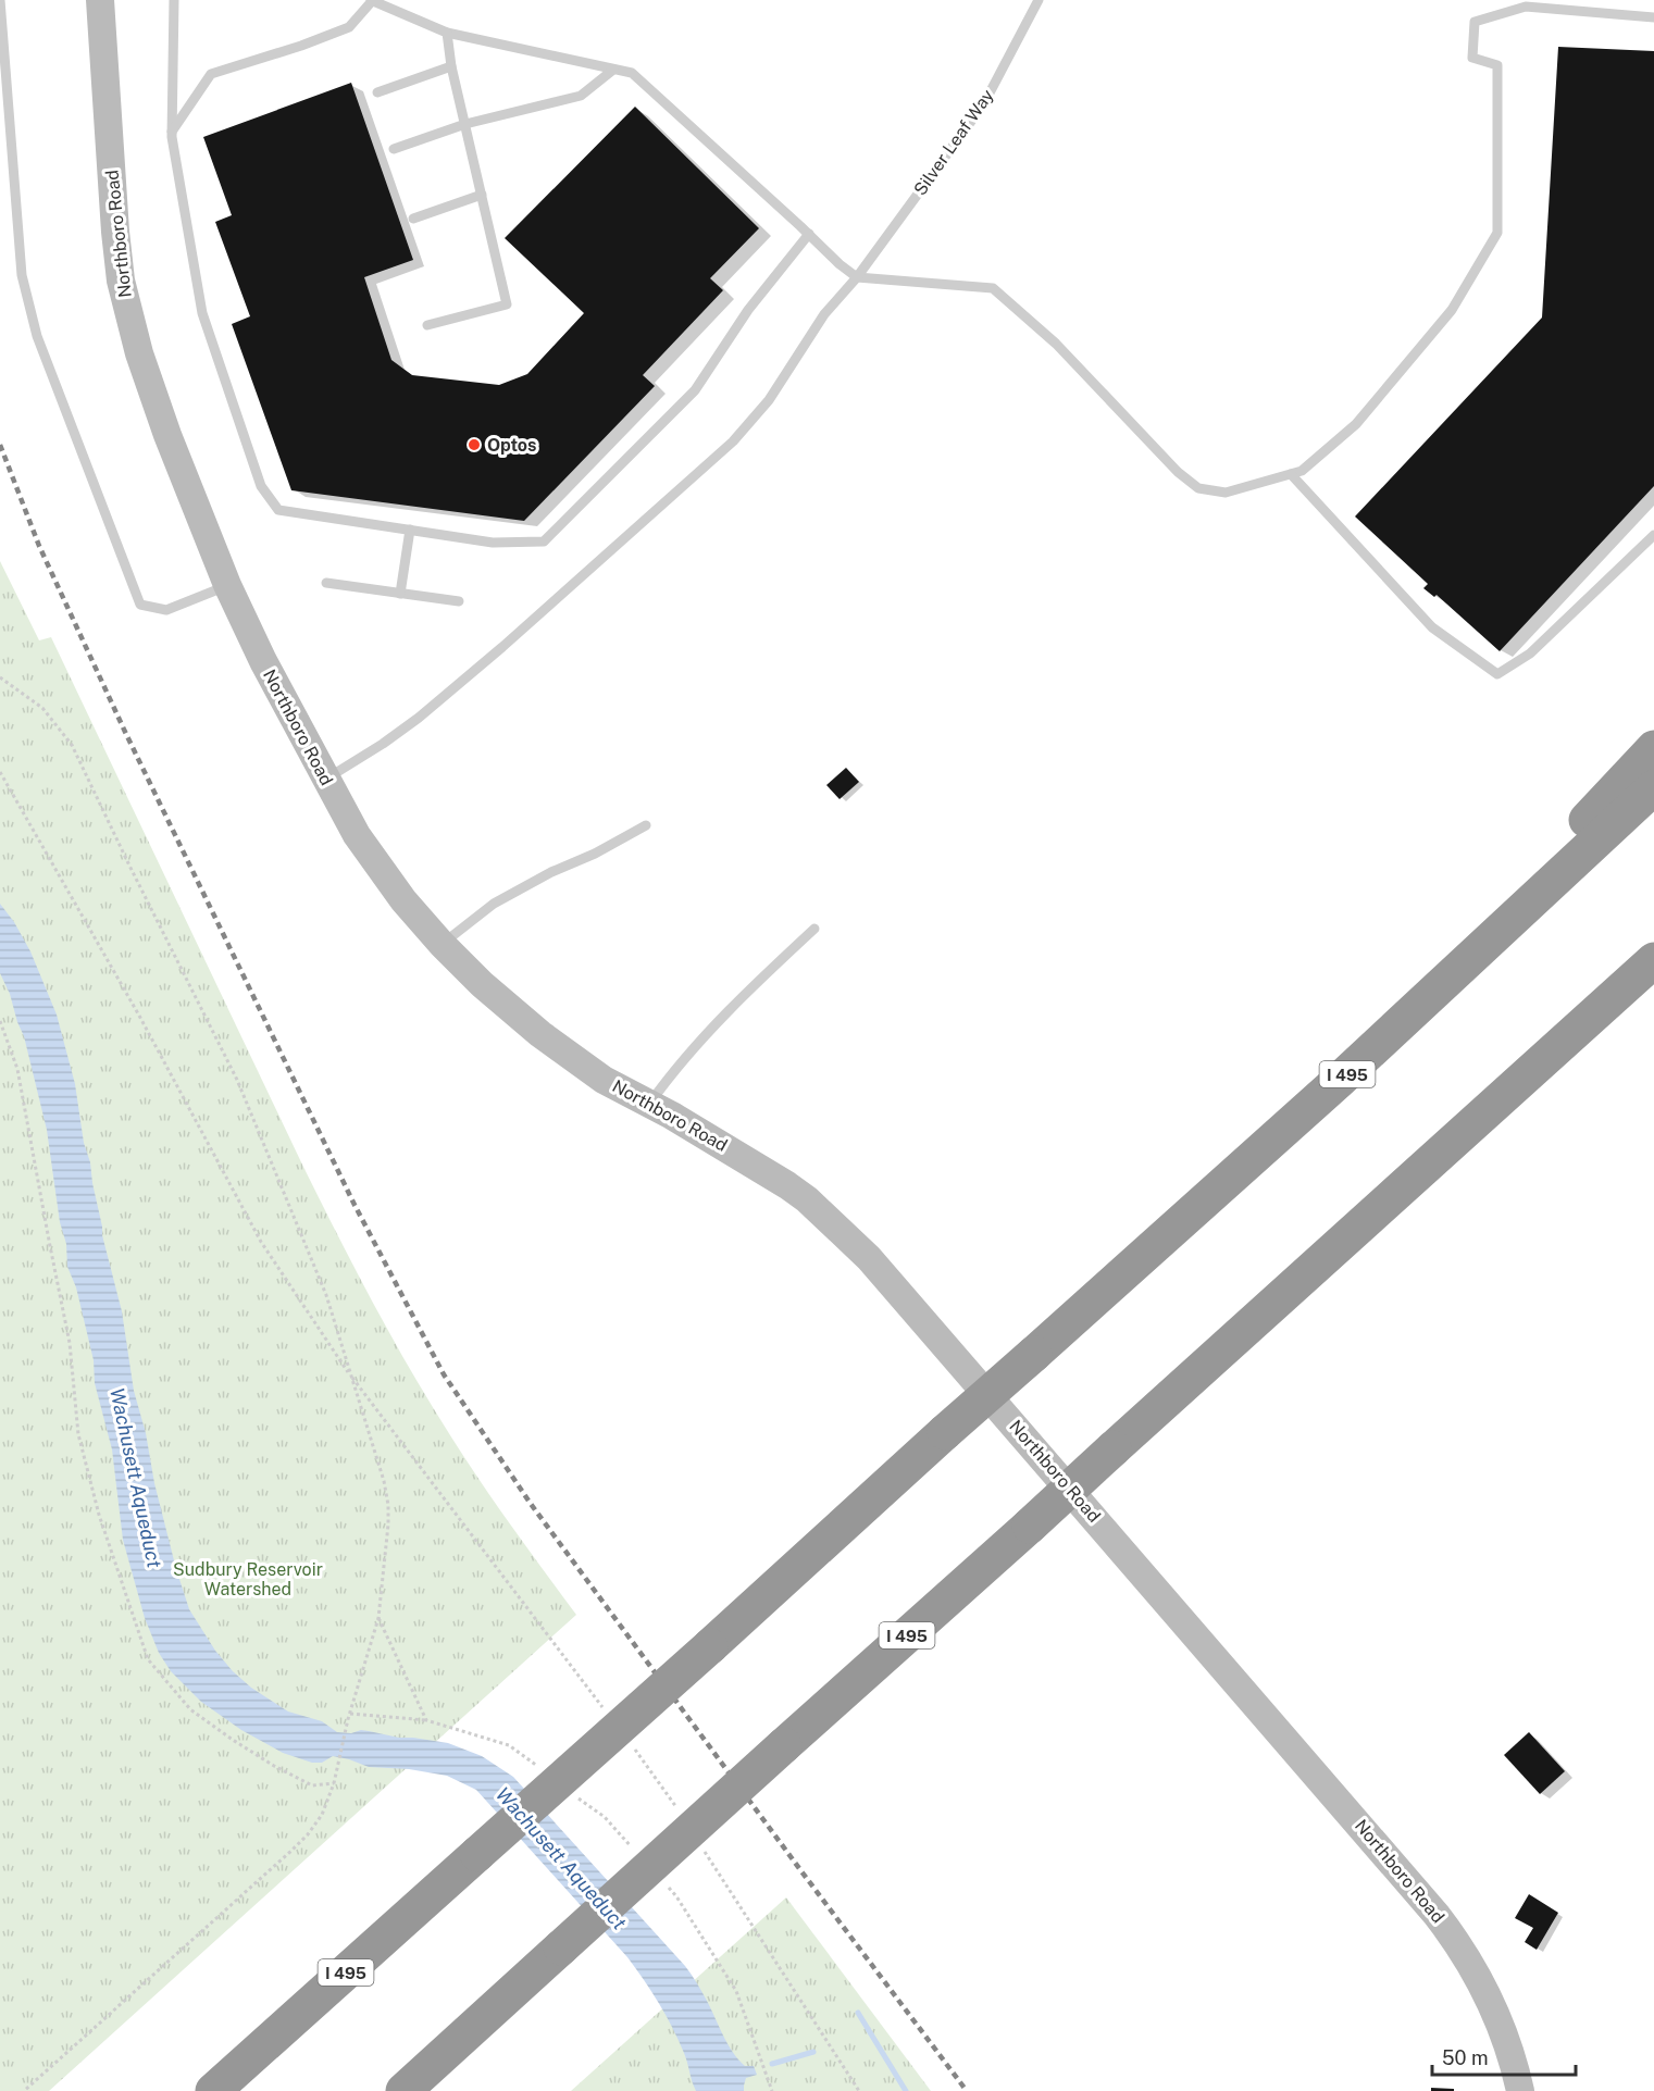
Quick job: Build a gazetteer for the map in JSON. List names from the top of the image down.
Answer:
{
  "streets": {
    "highway": ["I 495"],
    "main road": ["Northboro Road"],
    "lane": ["Silver Leaf Way"]
  },
  "crossings": [
    ["Silver Leaf Way", "Northboro Road"]
  ],
  "water": ["Wachusett Aqueduct"],
  "parks": ["Sudbury Reservoir Watershed"],
  "places": ["Optos"],
  "scale_bar": "50 m"
}
